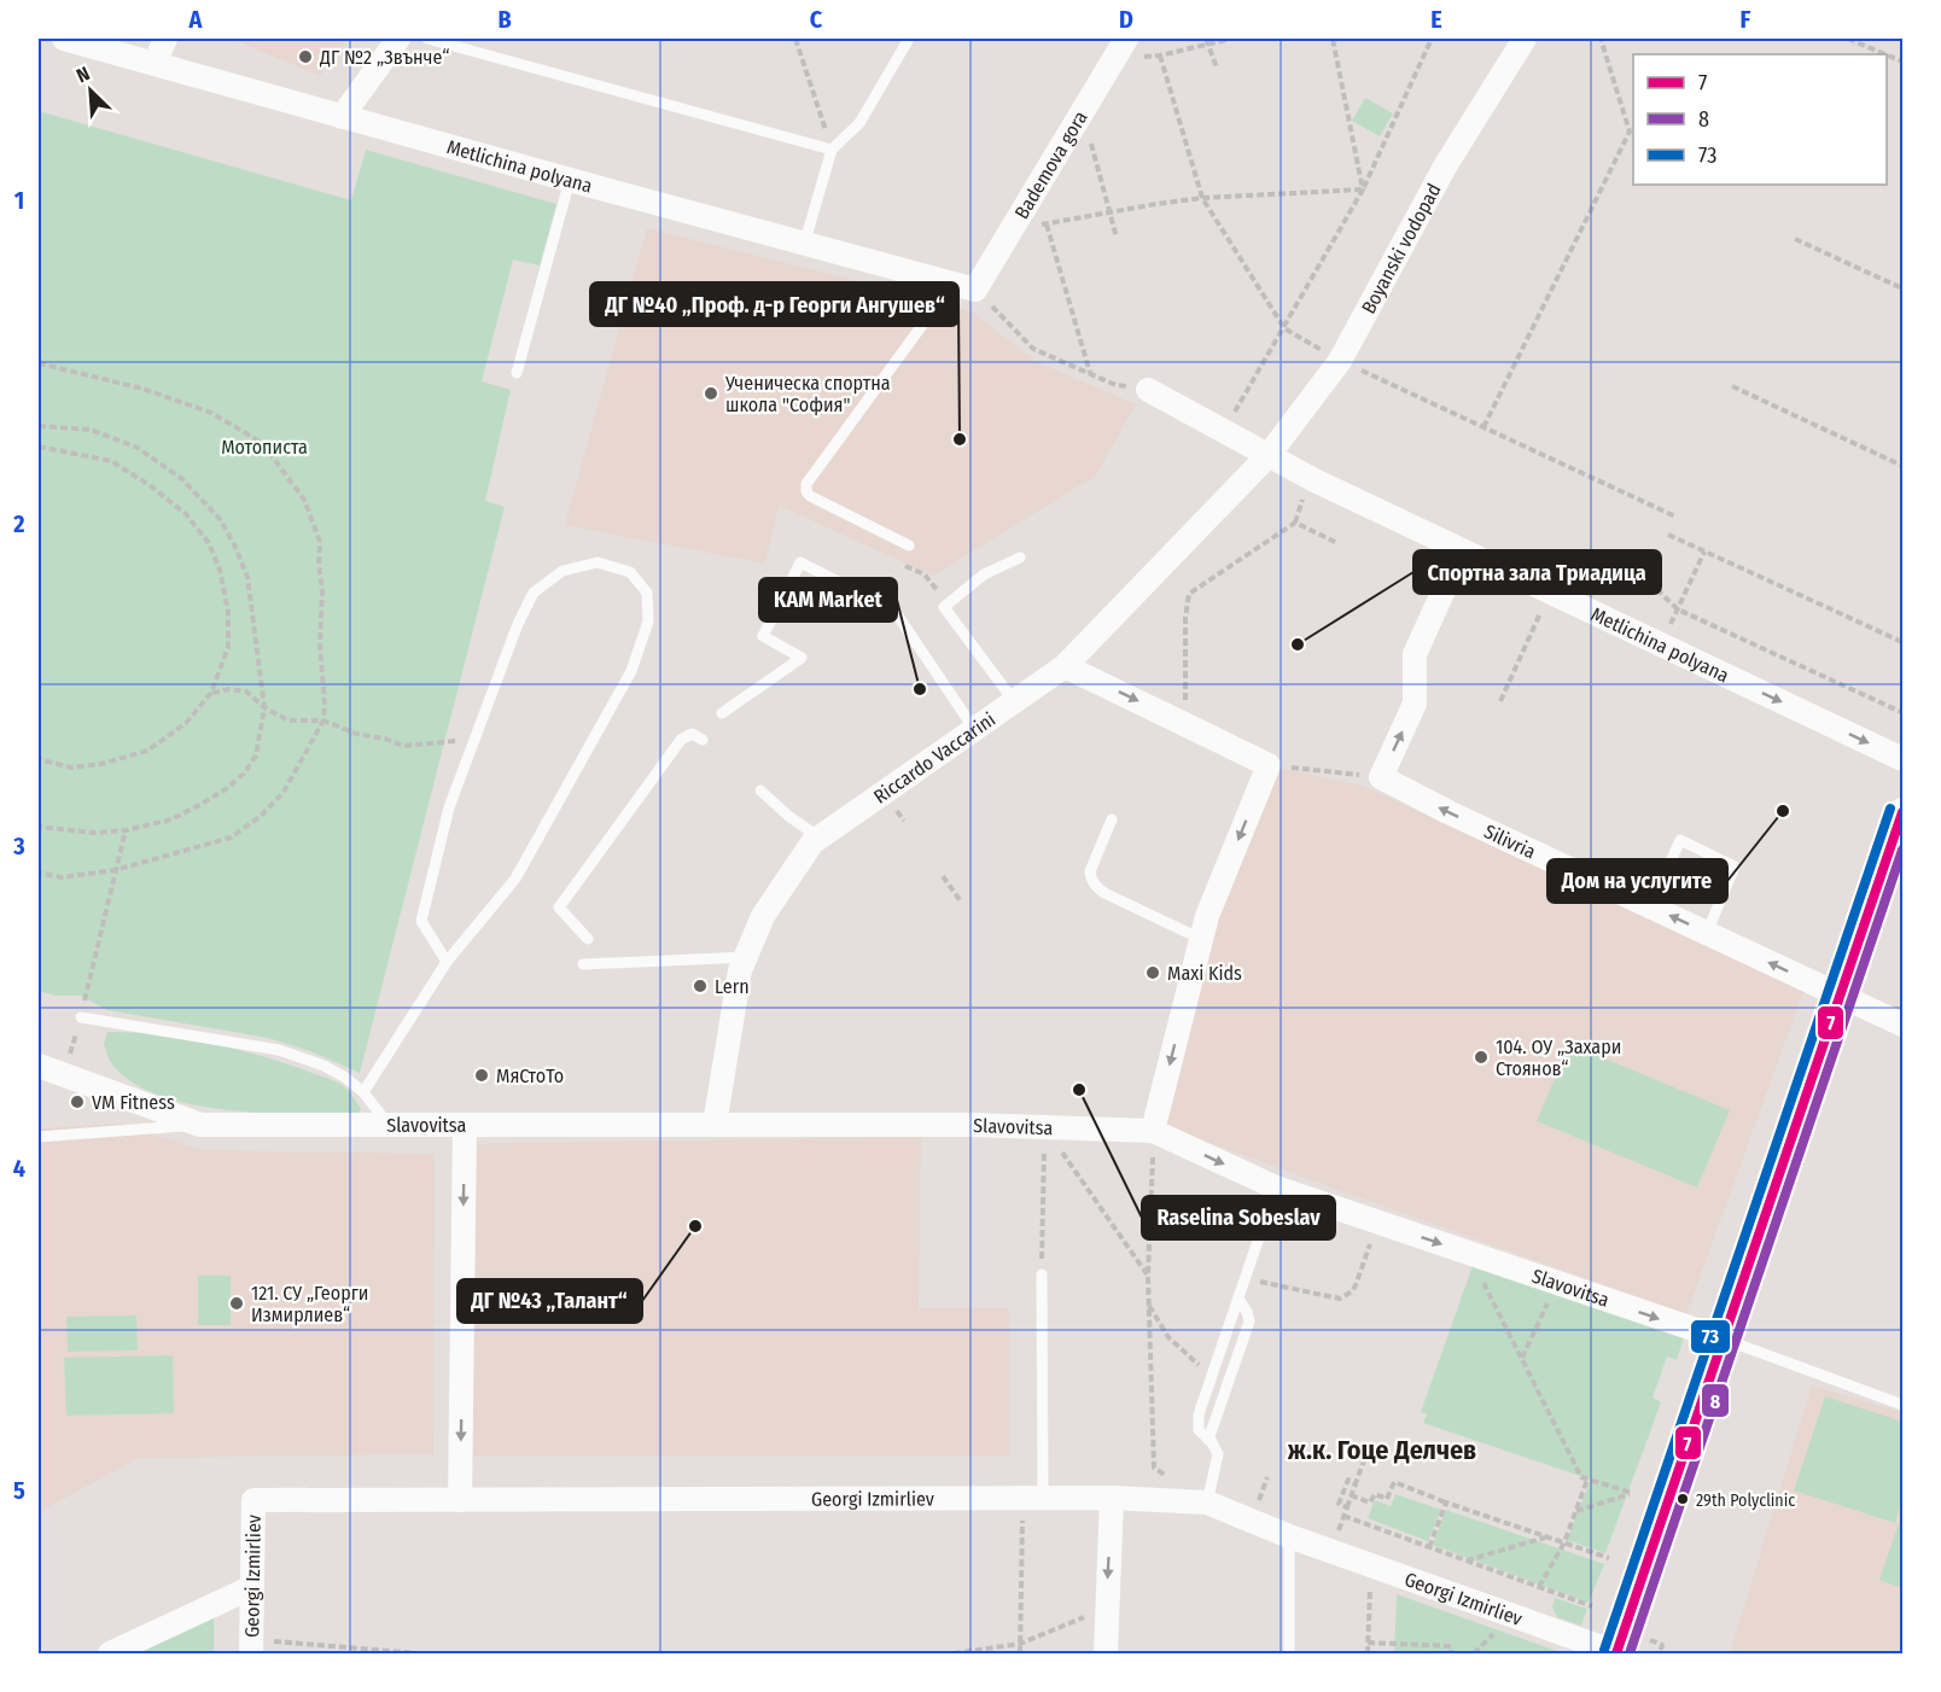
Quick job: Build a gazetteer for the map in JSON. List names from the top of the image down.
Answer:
{
  "streets": {
    "street": [
      "Bademova gora",
      "Metlichina polyana",
      "Boyanski vodopad",
      "Riccardo Vaccarini",
      "Silivria",
      "Slavovitsa",
      "Georgi Izmirliev"
    ]
  },
  "crossings": [
    ["Bademova gora", "Metlichina polyana"],
    ["Metlichina polyana", "Boyanski vodopad"],
    ["Metlichina polyana", "Riccardo Vaccarini"],
    ["Boyanski vodopad", "Riccardo Vaccarini"],
    ["Riccardo Vaccarini", "Slavovitsa"]
  ],
  "one_way": ["Silivria"],
  "districts": ["ж.к. Гоце Делчев"],
  "parks": ["Мотописта"],
  "places": [
    "ДГ №2 „Звънче“",
    "Ученическа спортна школа \"София\"",
    "ДГ №40 „Проф. д-р Георги Ангушев“",
    "Спортна зала Триадица",
    "KAM Market",
    "Дом на услугите",
    "Maxi Kids",
    "Lern",
    "104. ОУ „Захари Стоянов“",
    "МяСтоТо",
    "Raselina Sobeslav",
    "VM Fitness",
    "ДГ №43 „Талант“",
    "121. СУ „Георги Измирлиев“",
    "29th Polyclinic"
  ],
  "lines": ["transit line 73", "transit line 7", "transit line 8"],
  "legend": ["7", "8", "73"],
  "north": "top left",
  "grid": {
    "columns": [
      "A",
      "B",
      "C",
      "D",
      "E",
      "F"
    ],
    "rows": [
      "1",
      "2",
      "3",
      "4",
      "5"
    ]
  }
}
